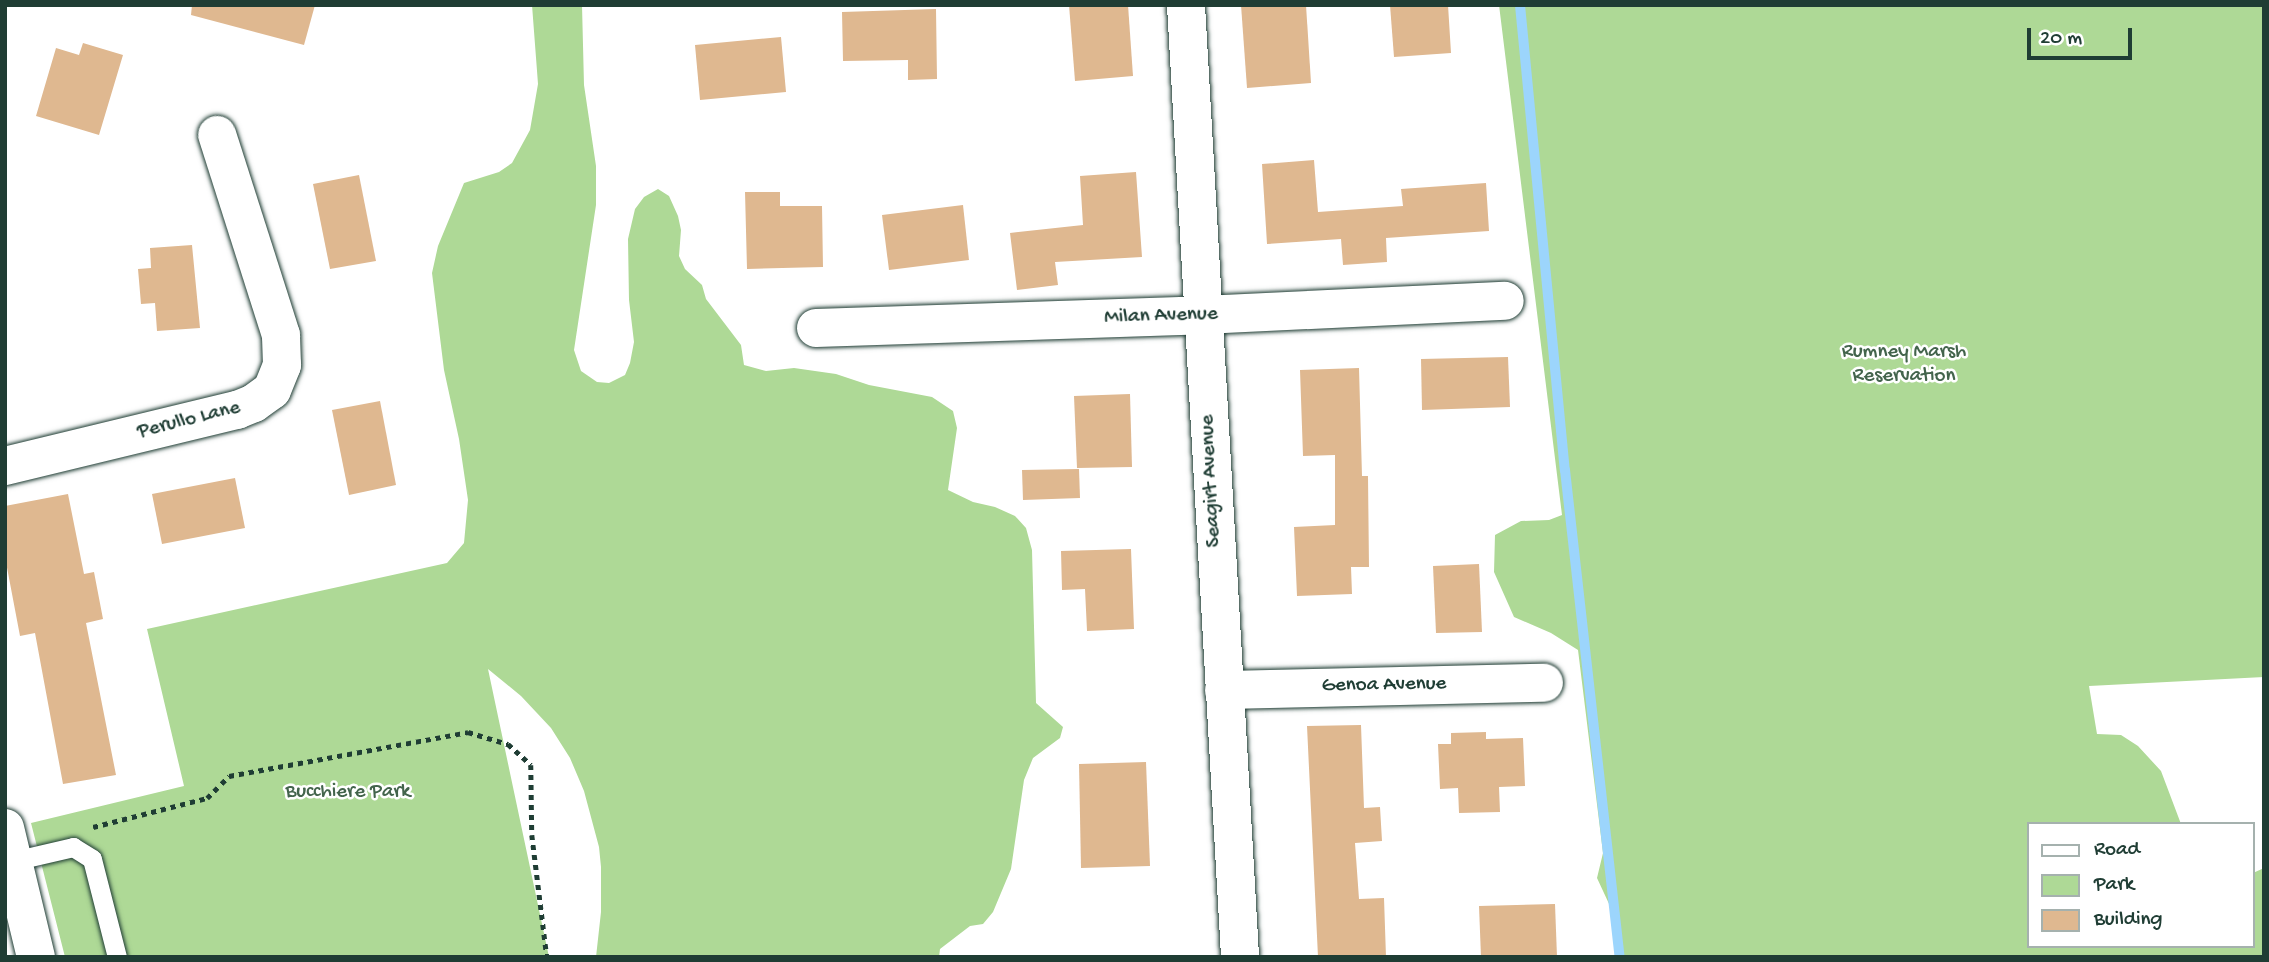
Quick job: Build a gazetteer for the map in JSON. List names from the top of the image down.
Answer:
{
  "streets": {
    "street": [
      "Milan Avenue",
      "Perullo Lane",
      "Seagirt Avenue",
      "Genoa Avenue"
    ]
  },
  "crossings": [
    ["Milan Avenue", "Seagirt Avenue"],
    ["Seagirt Avenue", "Genoa Avenue"]
  ],
  "parks": ["Rumney Marsh Reservation", "Bucchiere Park"],
  "legend": ["Road", "Park", "Building"],
  "scale_bar": "20 m"
}
